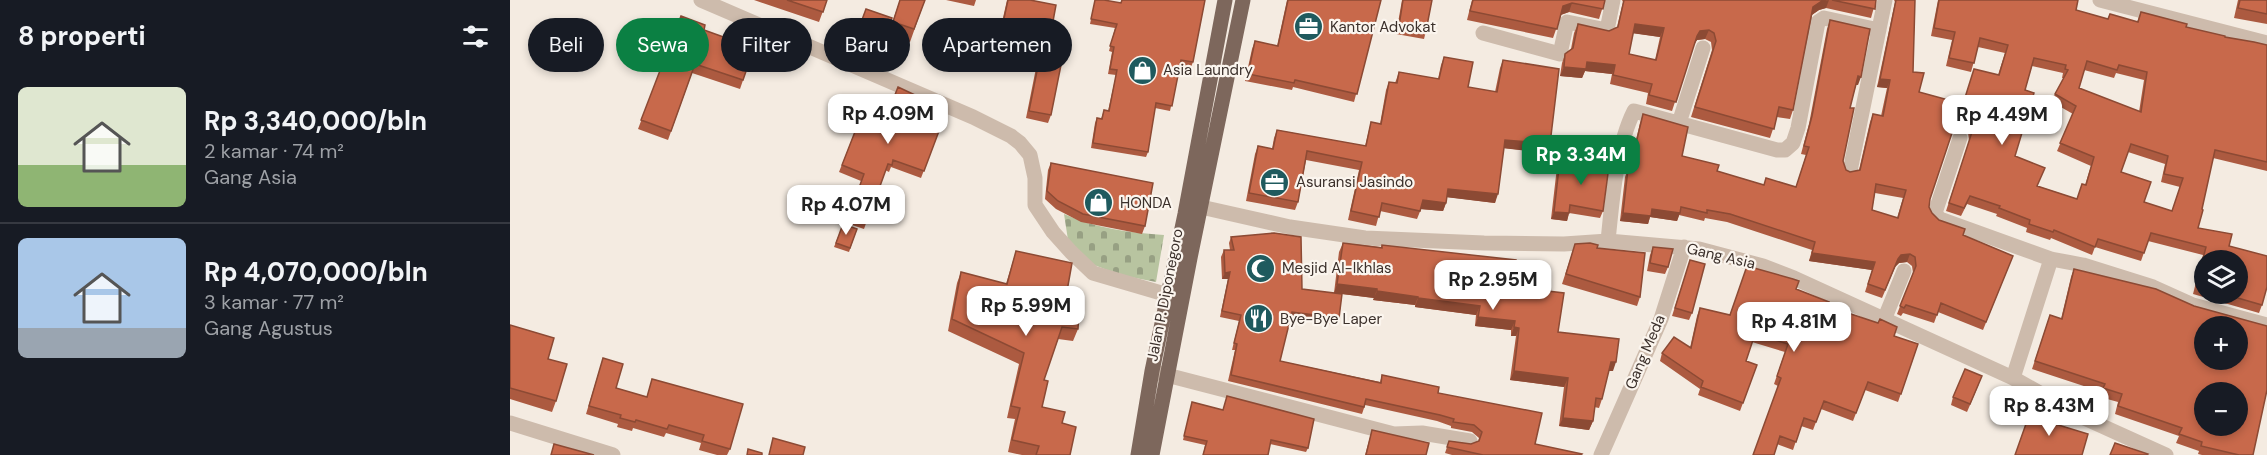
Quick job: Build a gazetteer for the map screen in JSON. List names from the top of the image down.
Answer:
{
  "streets": {
    "main road": ["Jalan P. Diponegoro"],
    "street": ["Gang Asia", "Gang Meda"]
  },
  "crossings": [
    ["Gang Asia", "Jalan P. Diponegoro"],
    ["Gang Asia", "Gang Meda"]
  ],
  "places": {
    "office": ["Kantor Advokat", "Asuransi Jasindo"],
    "shop": ["Asia Laundry", "HONDA"],
    "mosque": ["Mesjid Al-Ikhlas"],
    "restaurant": ["Bye-Bye Laper"]
  },
  "page": {
    "heading": "8 properti",
    "chip": [
      "Beli",
      "Sewa",
      "Filter",
      "Baru",
      "Apartemen"
    ],
    "list": [
      {
        "name": "Rp 3,340,000/bln",
        "note": "2 kamar · 74 m² · Gang Asia"
      },
      {
        "name": "Rp 4,070,000/bln",
        "note": "3 kamar · 77 m² · Gang Agustus"
      }
    ],
    "price": [
      "Rp 4.09M",
      "Rp 4.49M",
      "Rp 3.34M",
      "Rp 4.07M",
      "Rp 2.95M",
      "Rp 5.99M",
      "Rp 4.81M",
      "Rp 8.43M"
    ],
    "map_buttons": ["+", "−"]
  }
}
